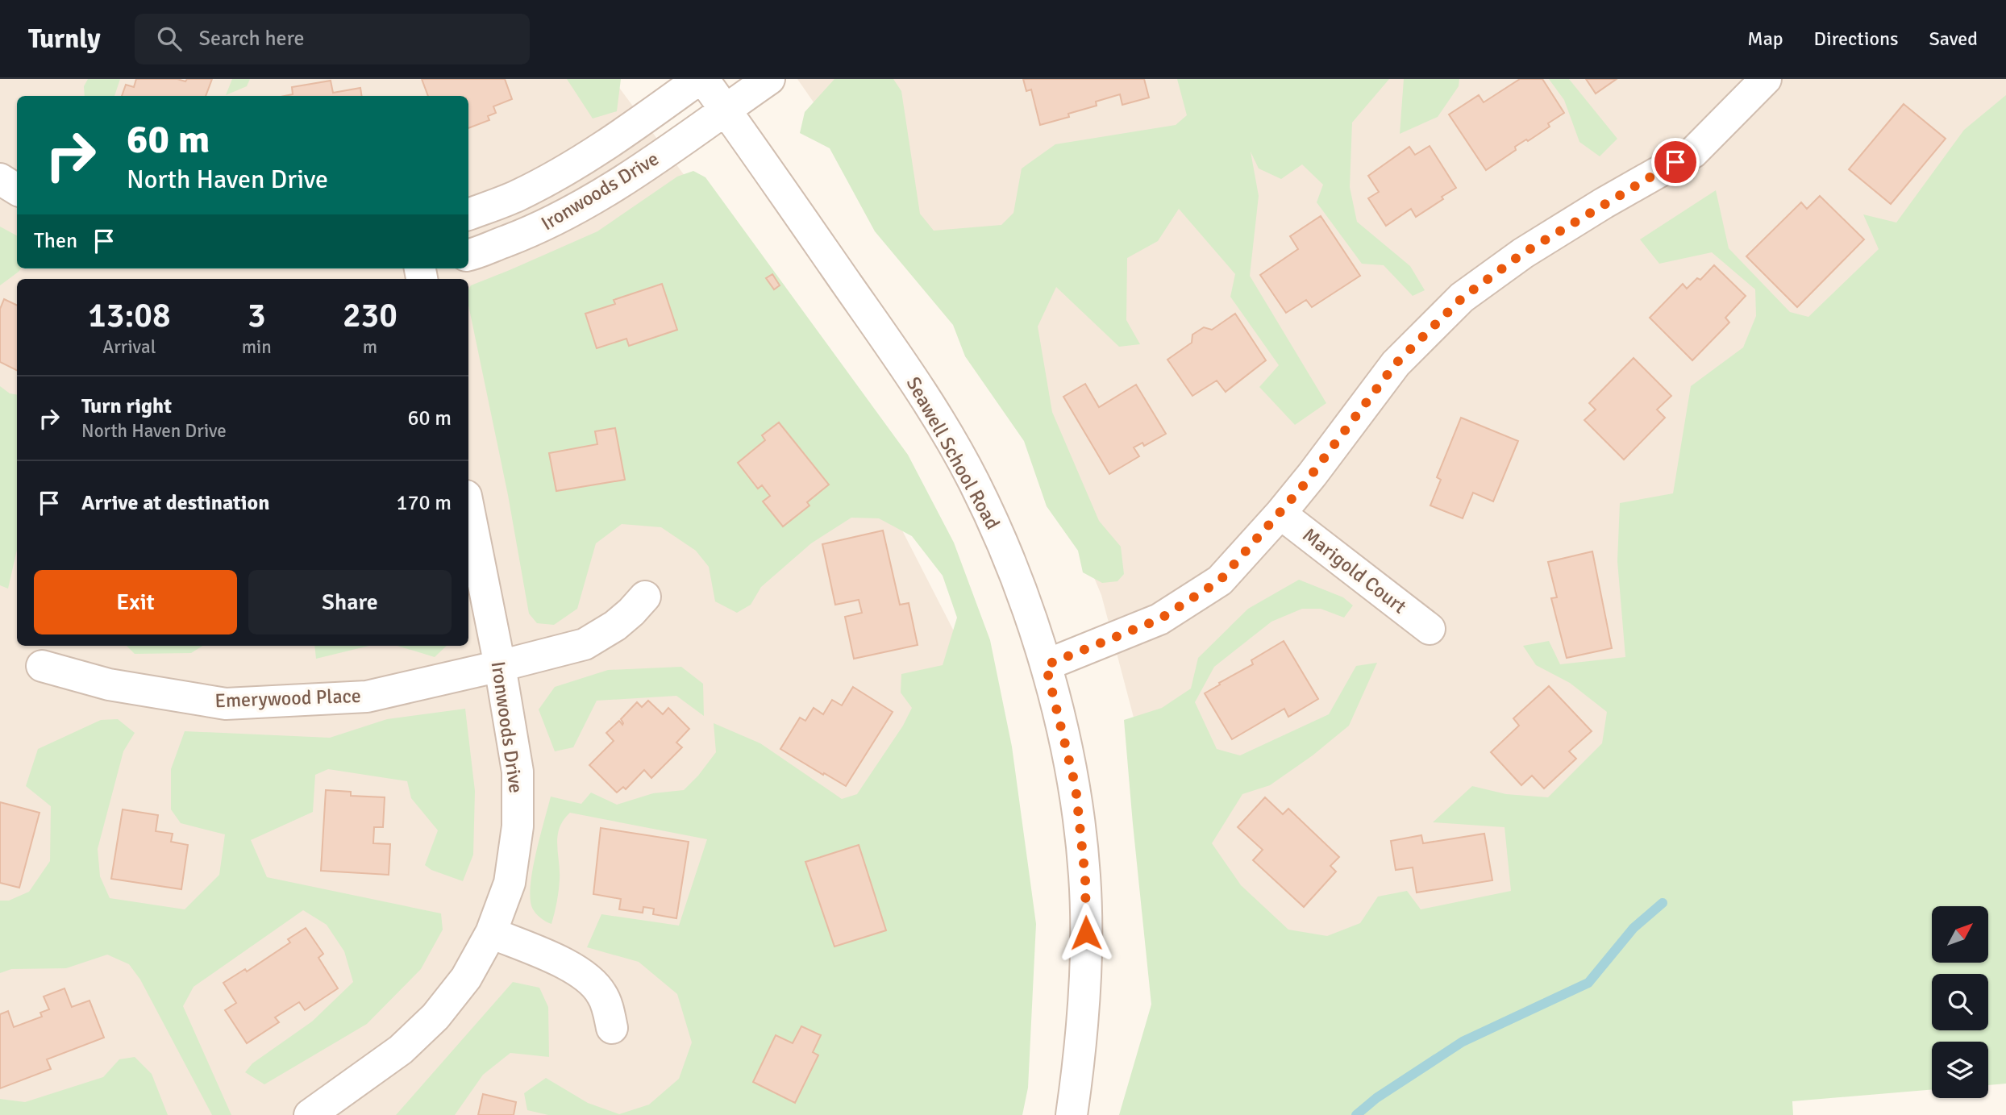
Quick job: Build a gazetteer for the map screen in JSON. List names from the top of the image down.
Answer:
{
  "streets": {
    "street": [
      "Ironwoods Drive",
      "Seawell School Road",
      "Marigold Court",
      "Emerywood Place"
    ]
  },
  "crossings": [
    ["Ironwoods Drive", "Seawell School Road"],
    ["Ironwoods Drive", "Emerywood Place"]
  ],
  "north": "top right",
  "page": {
    "header": "Turnly",
    "search": "Search here",
    "nav": ["Map", "Directions", "Saved"],
    "turn": ["60 m", "North Haven Drive"],
    "then": "Then",
    "eta": [
      "13:08",
      "Arrival",
      "3",
      "min",
      "230",
      "m"
    ],
    "list": [
      {
        "name": "Turn right",
        "note": "North Haven Drive",
        "value": "60 m"
      },
      {
        "name": "Arrive at destination",
        "value": "170 m"
      }
    ],
    "buttons": ["Exit", "Share"]
  }
}
